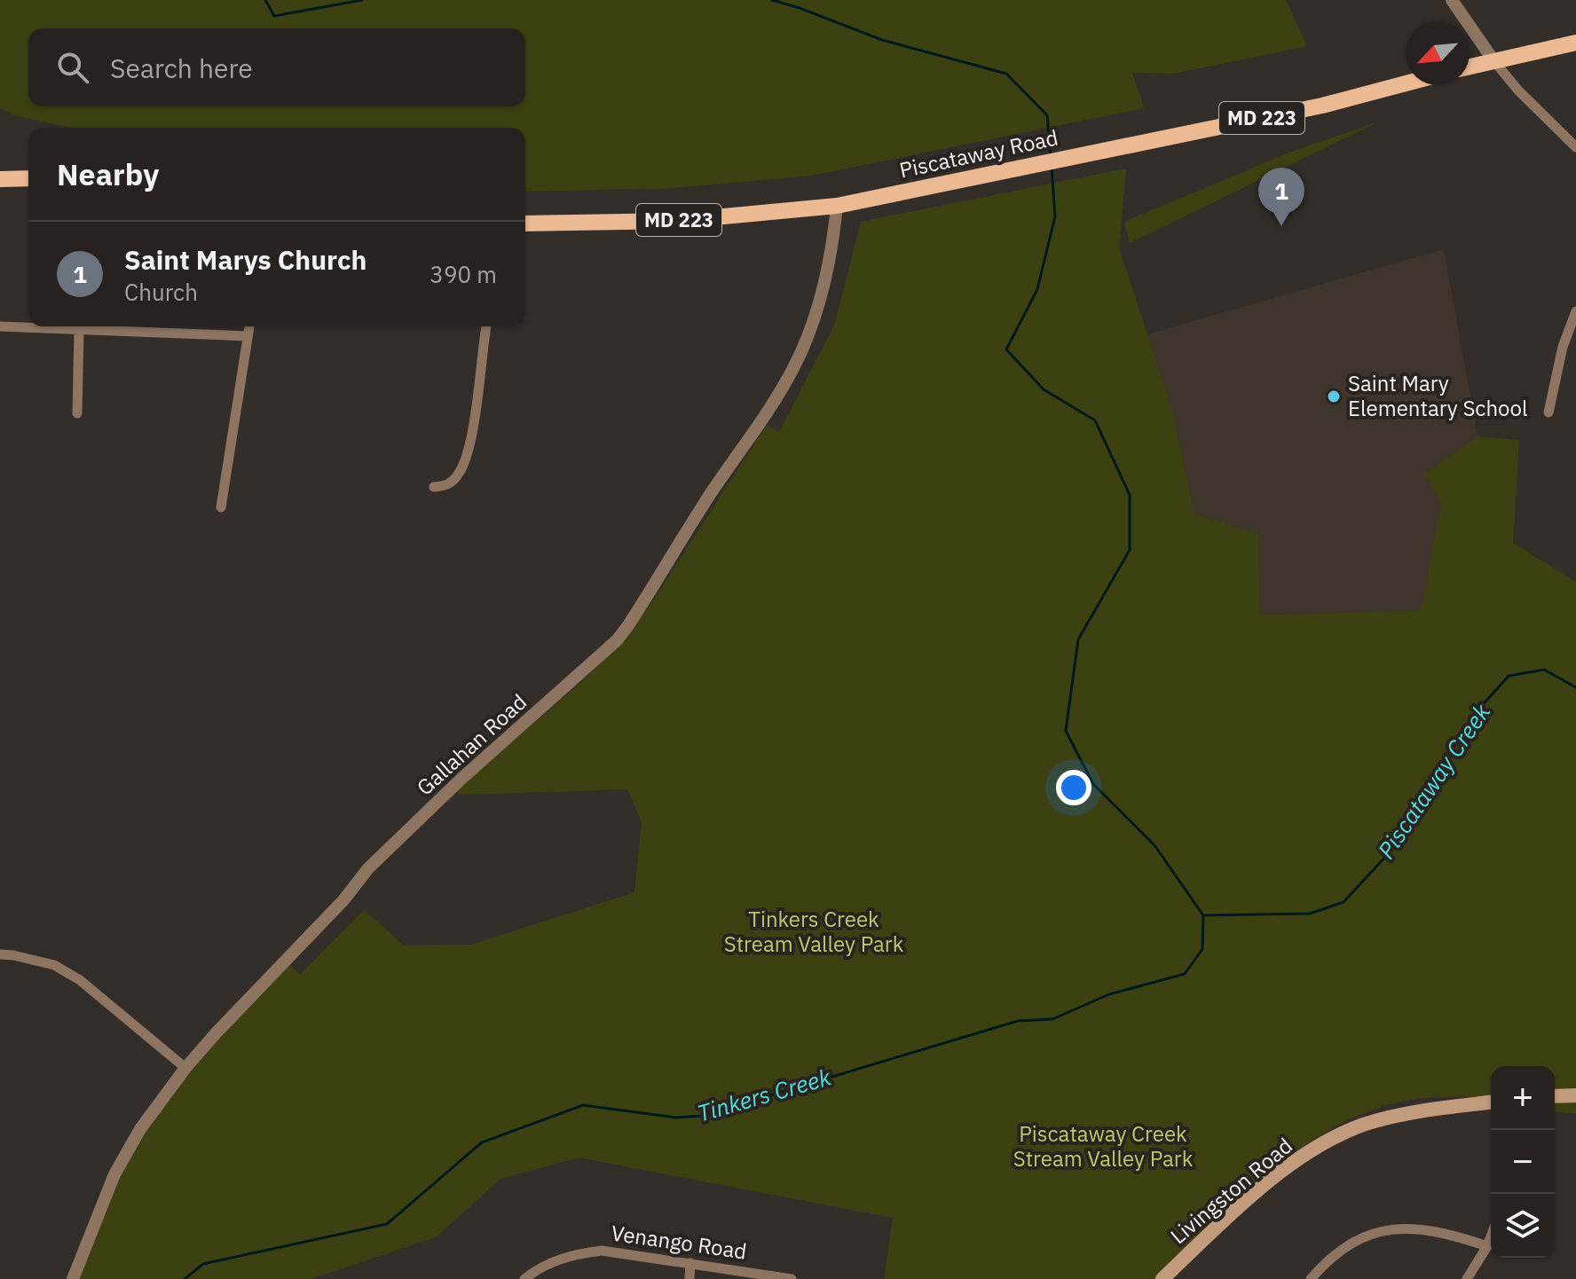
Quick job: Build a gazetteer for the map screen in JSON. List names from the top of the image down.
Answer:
{
  "streets": {
    "main road": ["MD 223", "Piscataway Road", "Livingston Road"],
    "street": ["Gallahan Road", "Venango Road"]
  },
  "crossings": [
    ["Piscataway Road", "Gallahan Road"]
  ],
  "water": ["Piscataway Creek", "Tinkers Creek"],
  "parks": ["Tinkers Creek Stream Valley Park", "Piscataway Creek Stream Valley Park"],
  "places": ["Saint Mary Elementary School"],
  "north": "bottom left",
  "page": {
    "search": "Search here",
    "heading": "Nearby",
    "pins": "1",
    "list": [
      {
        "mark": "1",
        "name": "Saint Marys Church",
        "note": "Church",
        "value": "390 m"
      }
    ],
    "map_buttons": ["+", "−"]
  }
}
